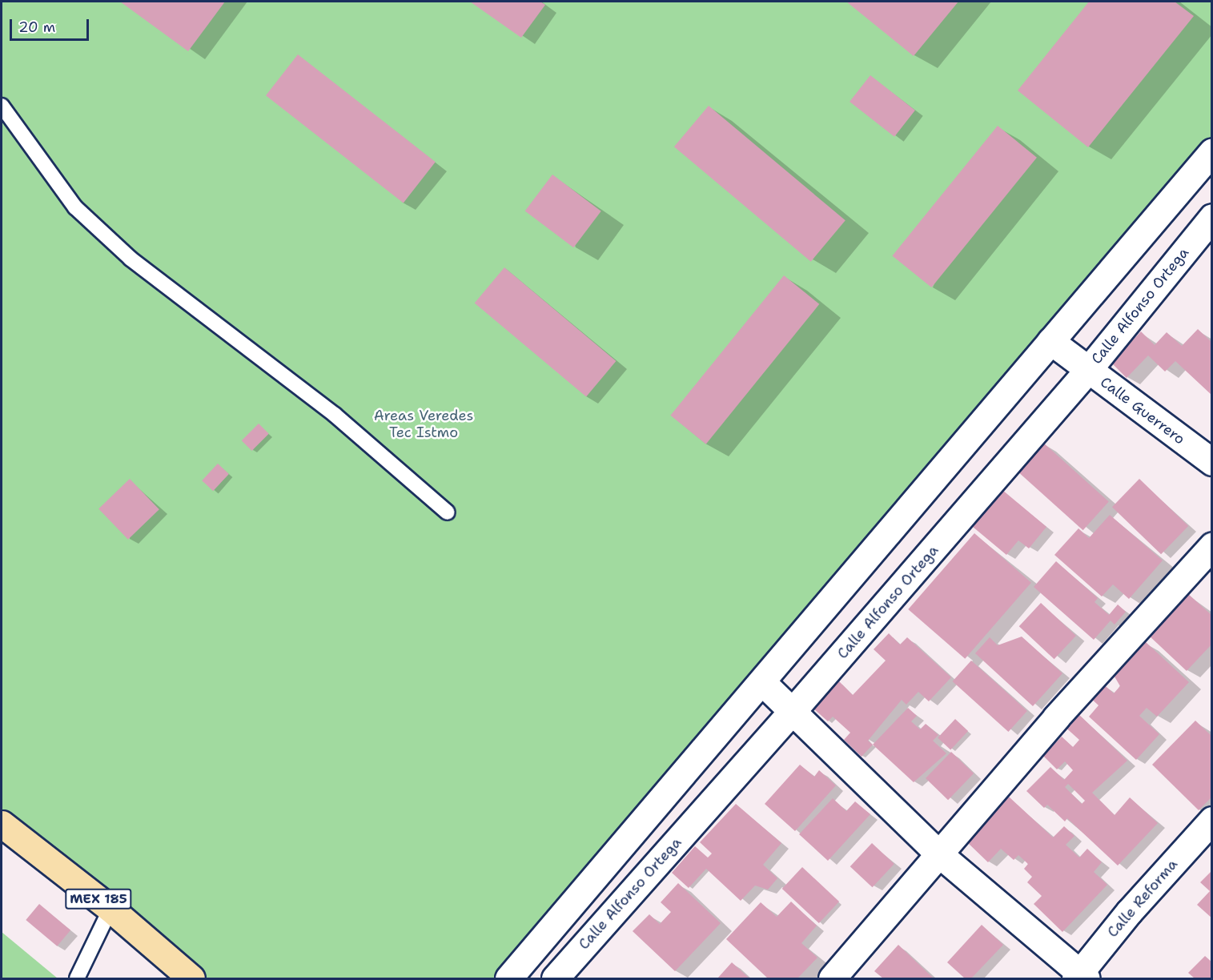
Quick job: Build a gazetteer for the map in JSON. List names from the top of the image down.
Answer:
{
  "streets": {
    "main road": ["MEX 185"],
    "street": ["Calle Alfonso Ortega", "Calle Guerrero", "Calle Reforma"]
  },
  "crossings": [
    ["Calle Alfonso Ortega", "Calle Guerrero"]
  ],
  "parks": ["Areas Veredes Tec Istmo"],
  "scale_bar": "20 m"
}
